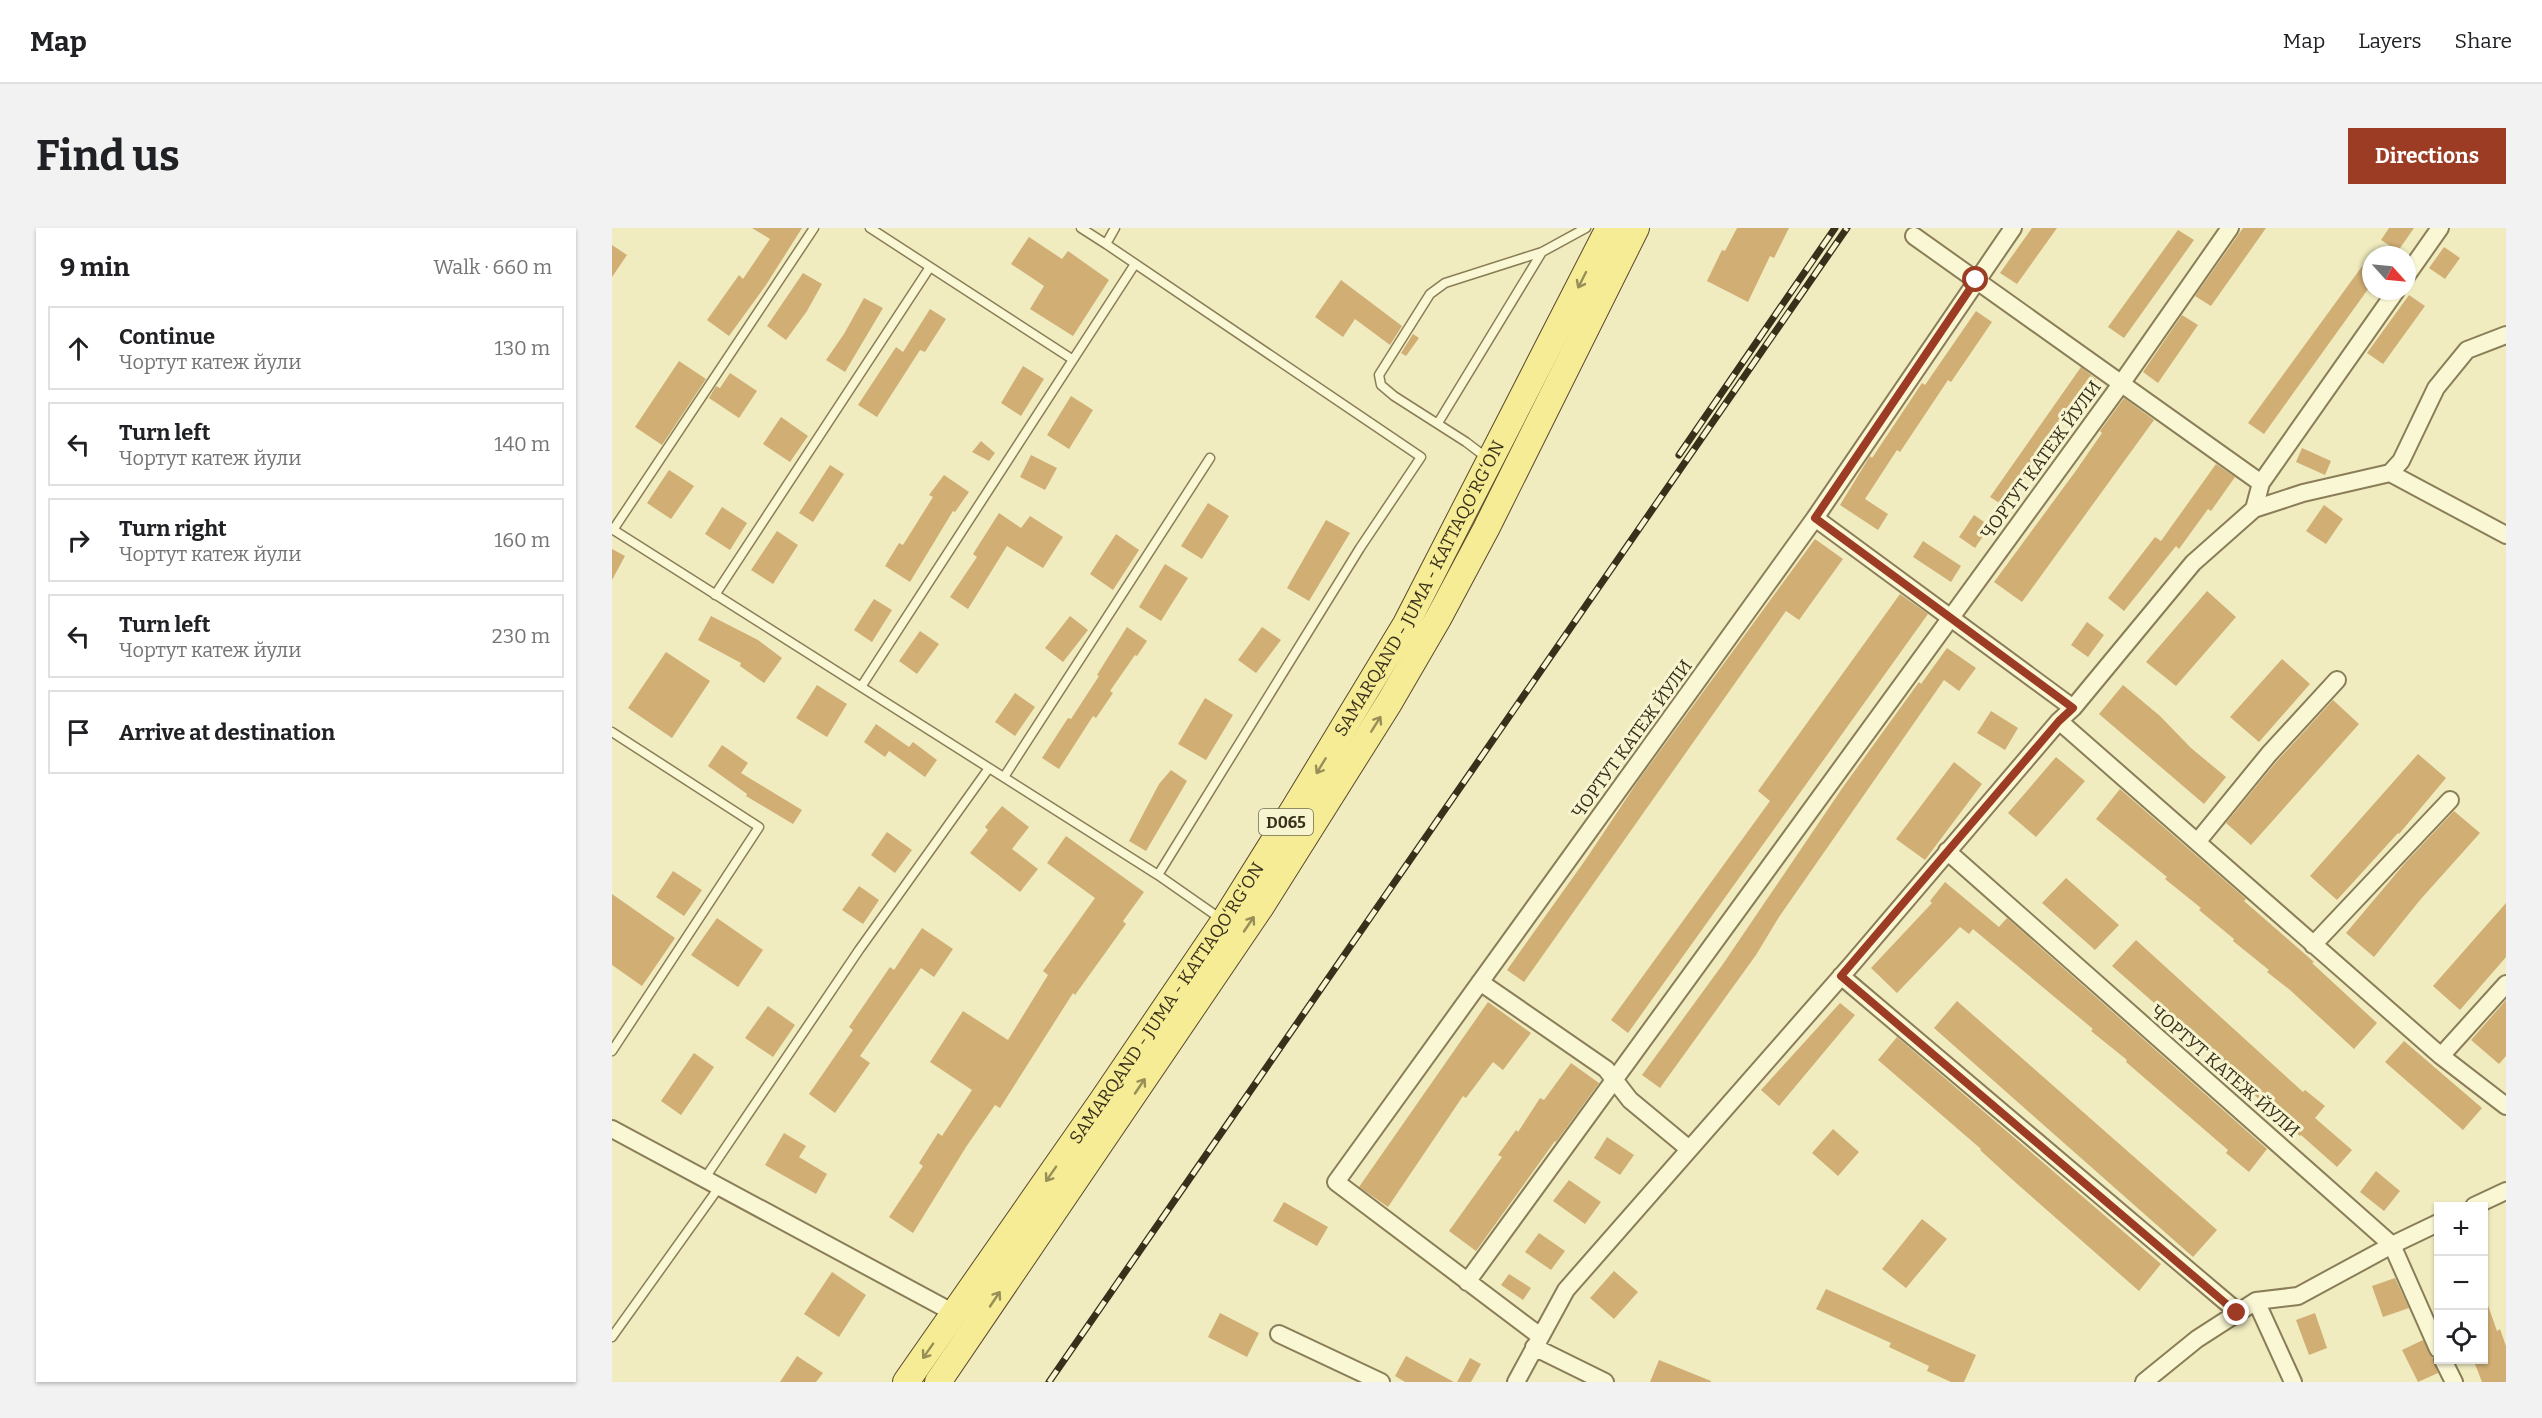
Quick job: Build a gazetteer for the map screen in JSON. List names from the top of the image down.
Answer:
{
  "streets": {
    "main road": ["SAMARQAND - JUMA - KATTAQO‘RG‘ON", "D065"],
    "street": ["ЧОРТУТ КАТЕЖ ЙУЛИ"]
  },
  "north": "bottom right",
  "page": {
    "header": "Map",
    "nav": ["Map", "Layers", "Share"],
    "buttons": "Directions",
    "title": "Find us",
    "heading": ["9 min", "Walk · 660 m"],
    "list": [
      ["Continue", "Чортут катеж йули", "130 m"],
      ["Turn left", "Чортут катеж йули", "140 m"],
      ["Turn right", "Чортут катеж йули", "160 m"],
      ["Turn left", "Чортут катеж йули", "230 m"],
      "Arrive at destination"
    ],
    "map_buttons": ["+", "−"]
  }
}
